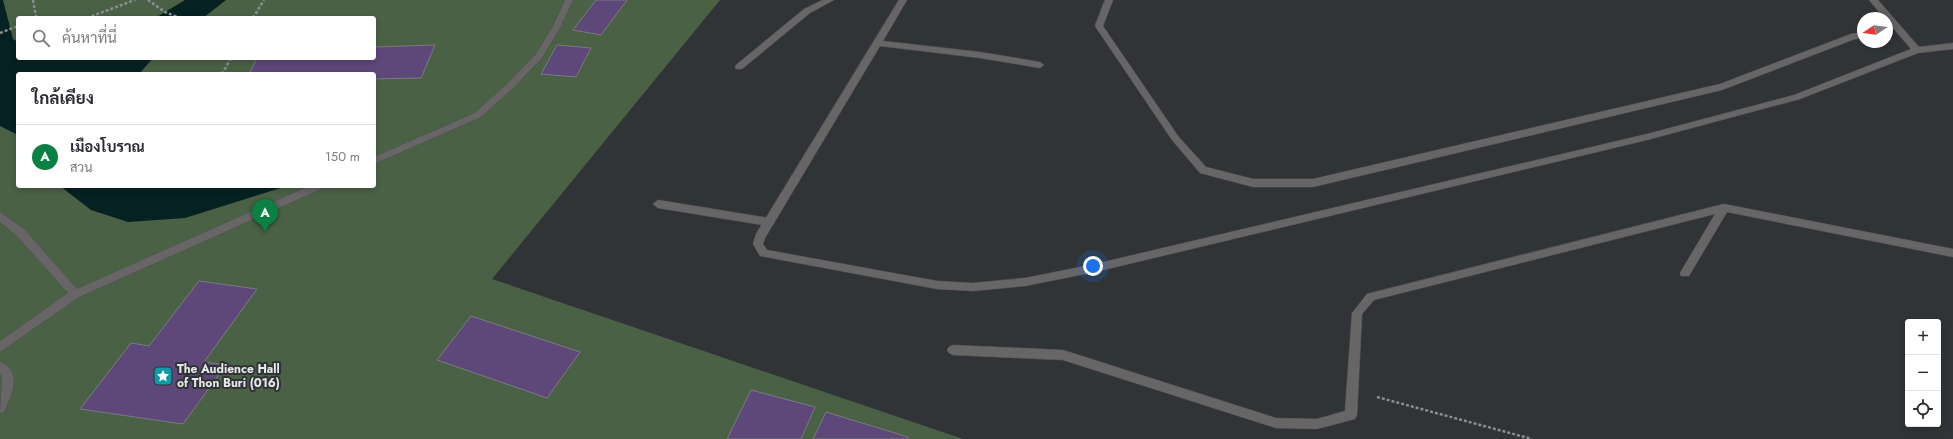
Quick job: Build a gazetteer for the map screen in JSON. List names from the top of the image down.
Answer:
{
  "places": {
    "place": ["The Audience Hall of Thon Buri (016)"]
  },
  "north": "left",
  "page": {
    "search": "ค้นหาที่นี่",
    "heading": "ใกล้เคียง",
    "list": [
      {
        "mark": "A",
        "name": "เมืองโบราณ",
        "note": "สวน",
        "value": "150 m"
      }
    ],
    "pins": "A",
    "map_buttons": ["+", "−"]
  }
}
